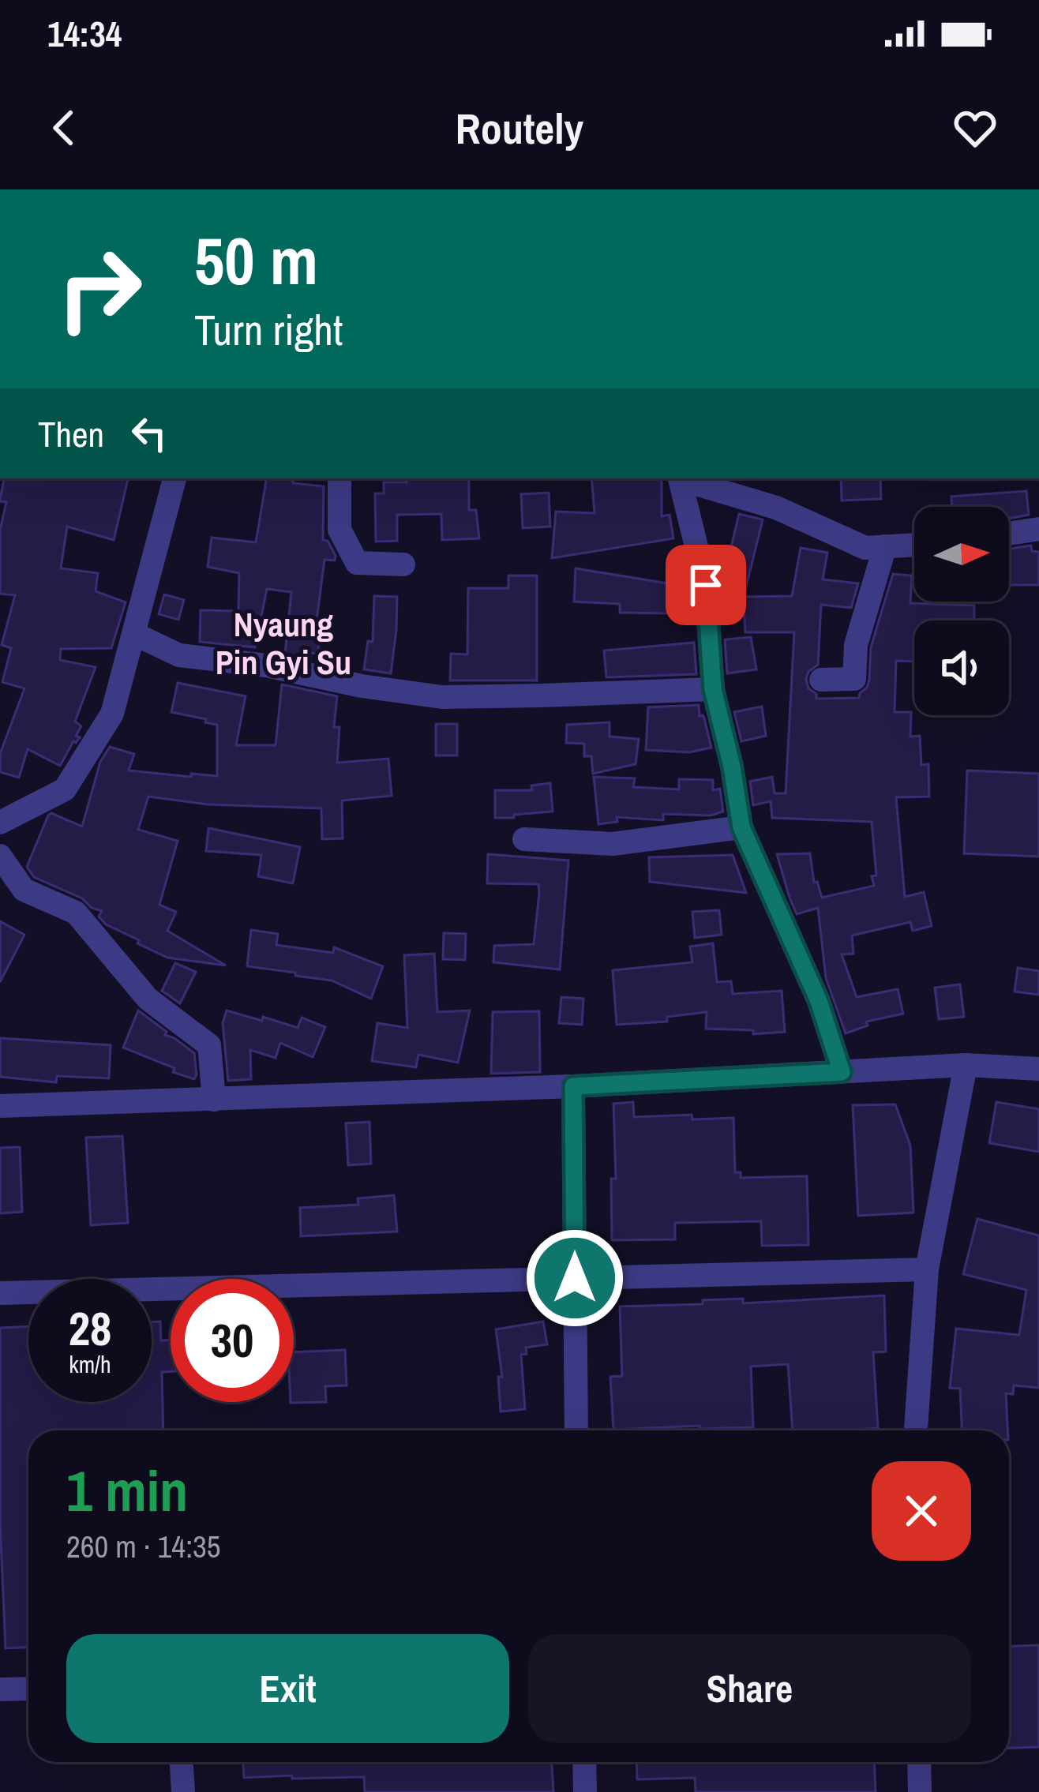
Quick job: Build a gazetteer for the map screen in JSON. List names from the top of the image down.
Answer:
{
  "districts": ["Nyaung Pin Gyi Su"],
  "north": "right",
  "page": {
    "status": "14:34",
    "header": "Routely",
    "turn": ["50 m", "Turn right"],
    "then": "Then",
    "speed": "28 km/h",
    "limit": "30",
    "heading": ["1 min", "260 m · 14:35"],
    "buttons": ["Exit", "Share"]
  }
}
